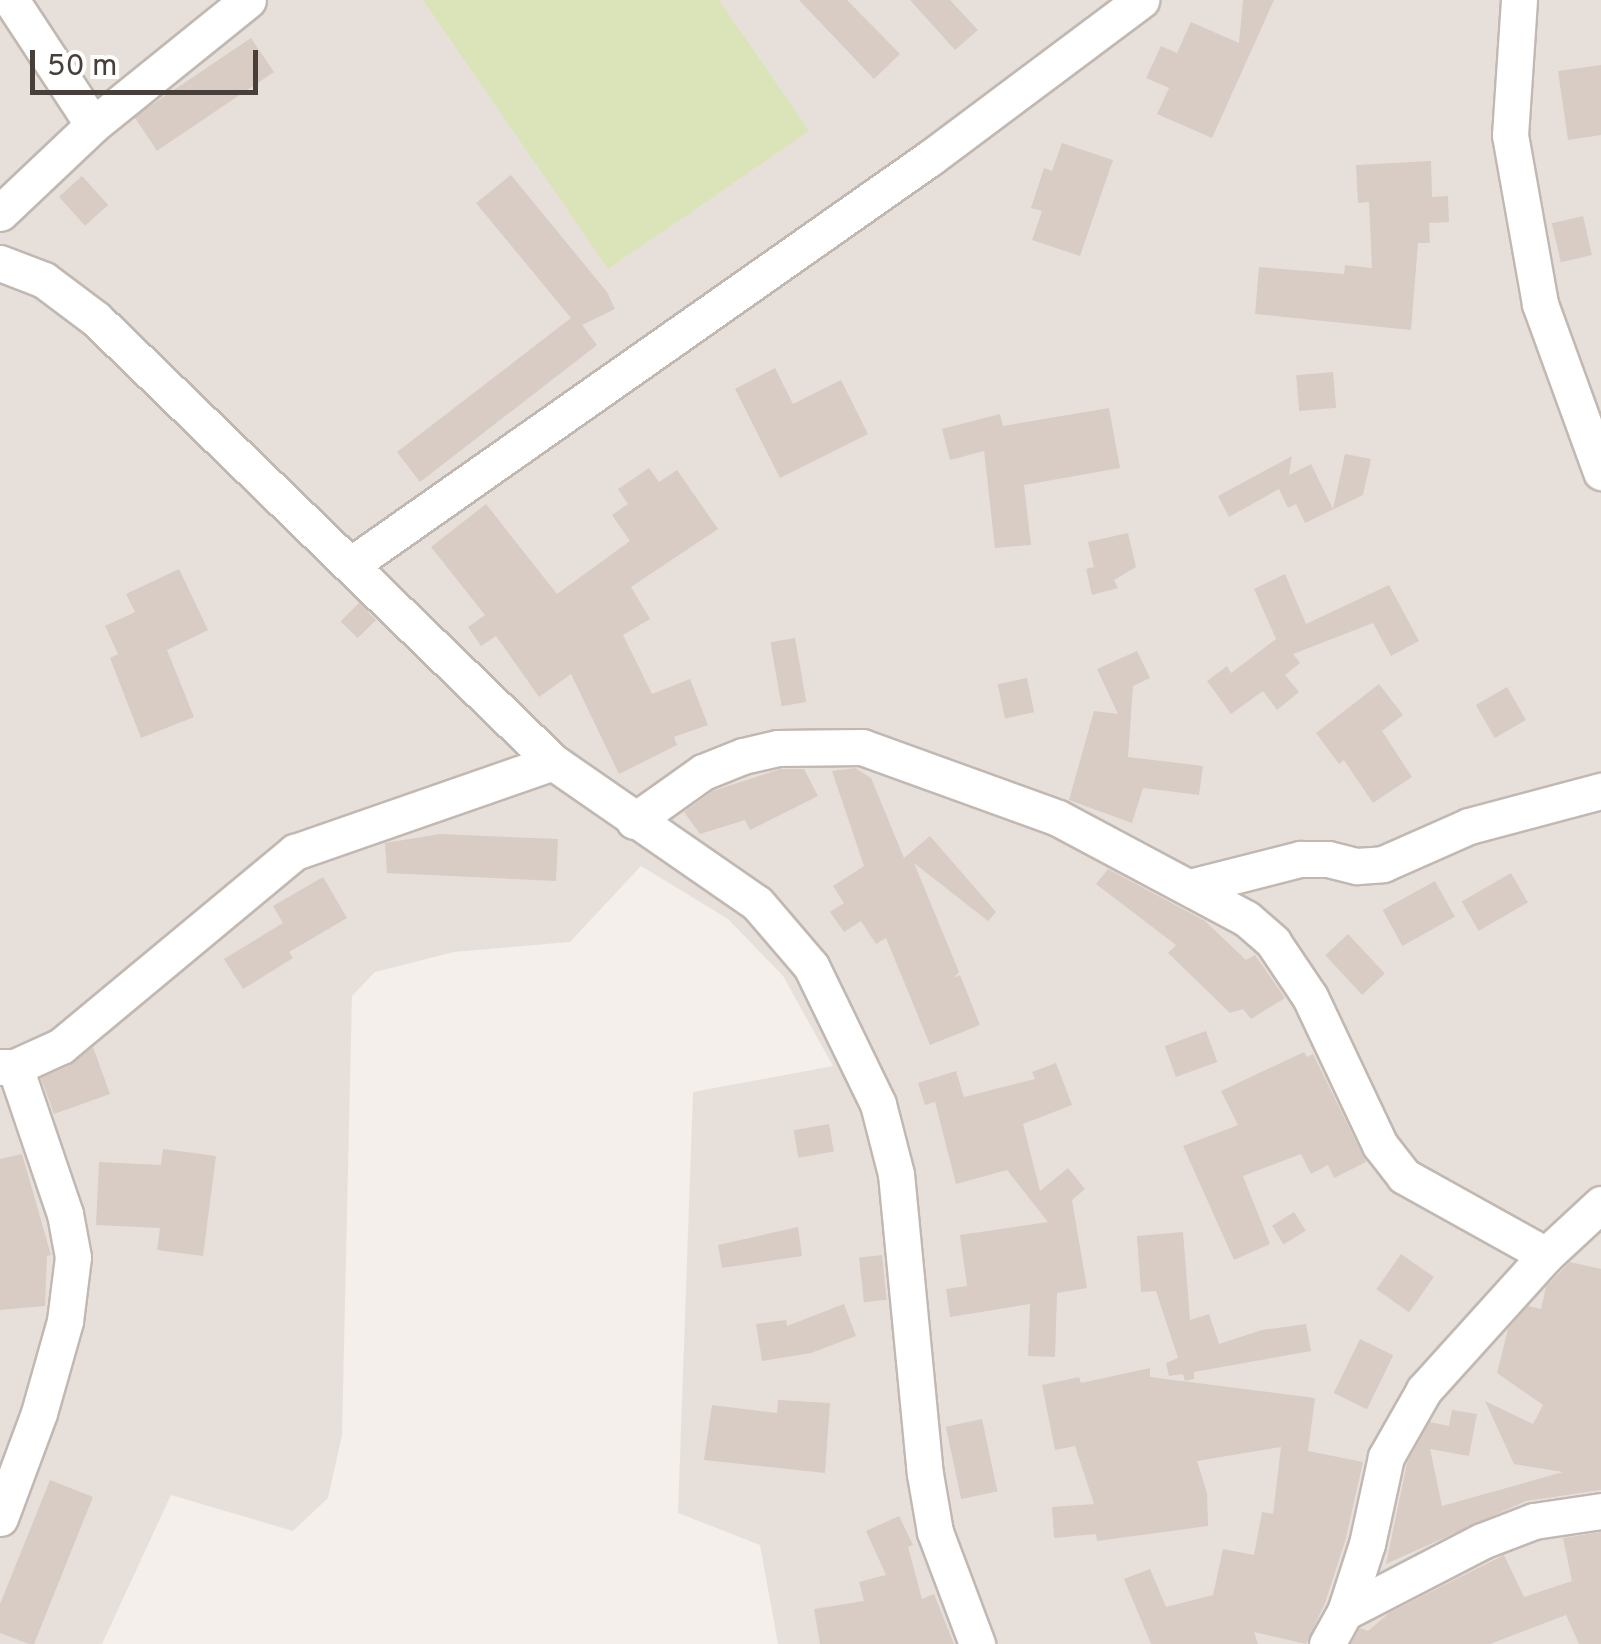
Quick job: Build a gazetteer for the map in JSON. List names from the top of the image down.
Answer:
{
  "scale_bar": "50 m"
}
